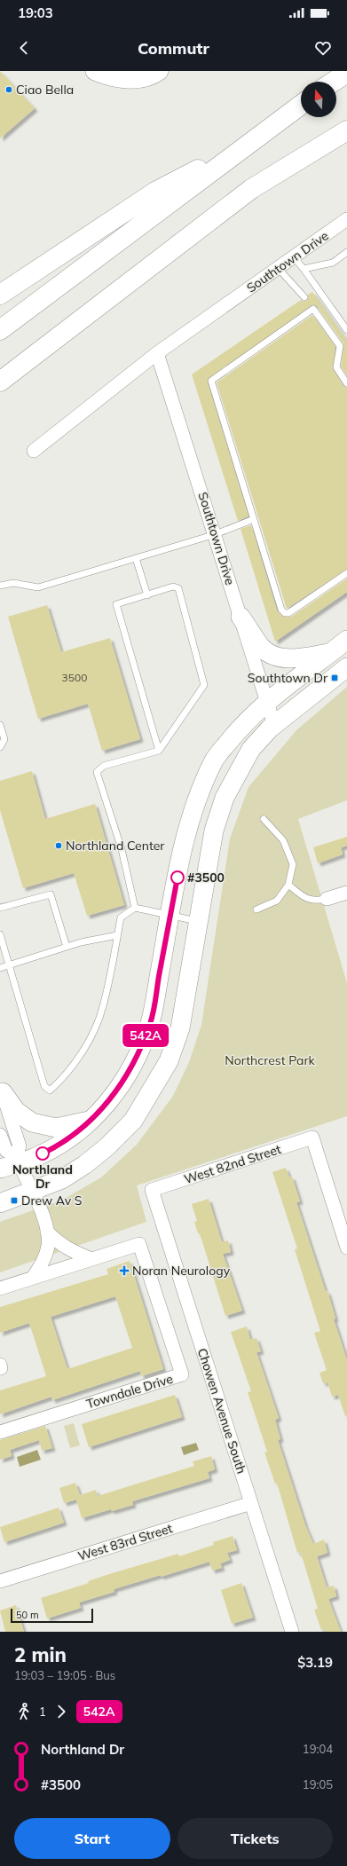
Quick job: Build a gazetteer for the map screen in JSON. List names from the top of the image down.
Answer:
{
  "streets": {
    "street": [
      "Southtown Drive",
      "West 82nd Street",
      "Towndale Drive",
      "Chowen Avenue South",
      "West 83rd Street"
    ]
  },
  "crossings": [
    ["West 82nd Street", "Chowen Avenue South"],
    ["Chowen Avenue South", "West 83rd Street"]
  ],
  "parks": ["Northcrest Park"],
  "places": {
    "other": [
      "Ciao Bella",
      "Northland Center",
      "#3500",
      "Northland Dr"
    ],
    "transit": ["Southtown Dr", "Drew Av S"],
    "health": ["Noran Neurology"]
  },
  "lines": ["bus line 542A"],
  "house_numbers": ["3500"],
  "scale_bar": "50 m",
  "north": "top",
  "page": {
    "status": "19:03",
    "header": "Commutr",
    "on_map": "542A",
    "scale": "50 m",
    "heading": ["2 min", "19:03 – 19:05 · Bus", "$3.19"],
    "legs": ["1", "542A"],
    "list": [
      {
        "name": "Northland Dr",
        "value": "19:04"
      },
      {
        "name": "#3500",
        "value": "19:05"
      }
    ],
    "buttons": ["Start", "Tickets"]
  }
}
